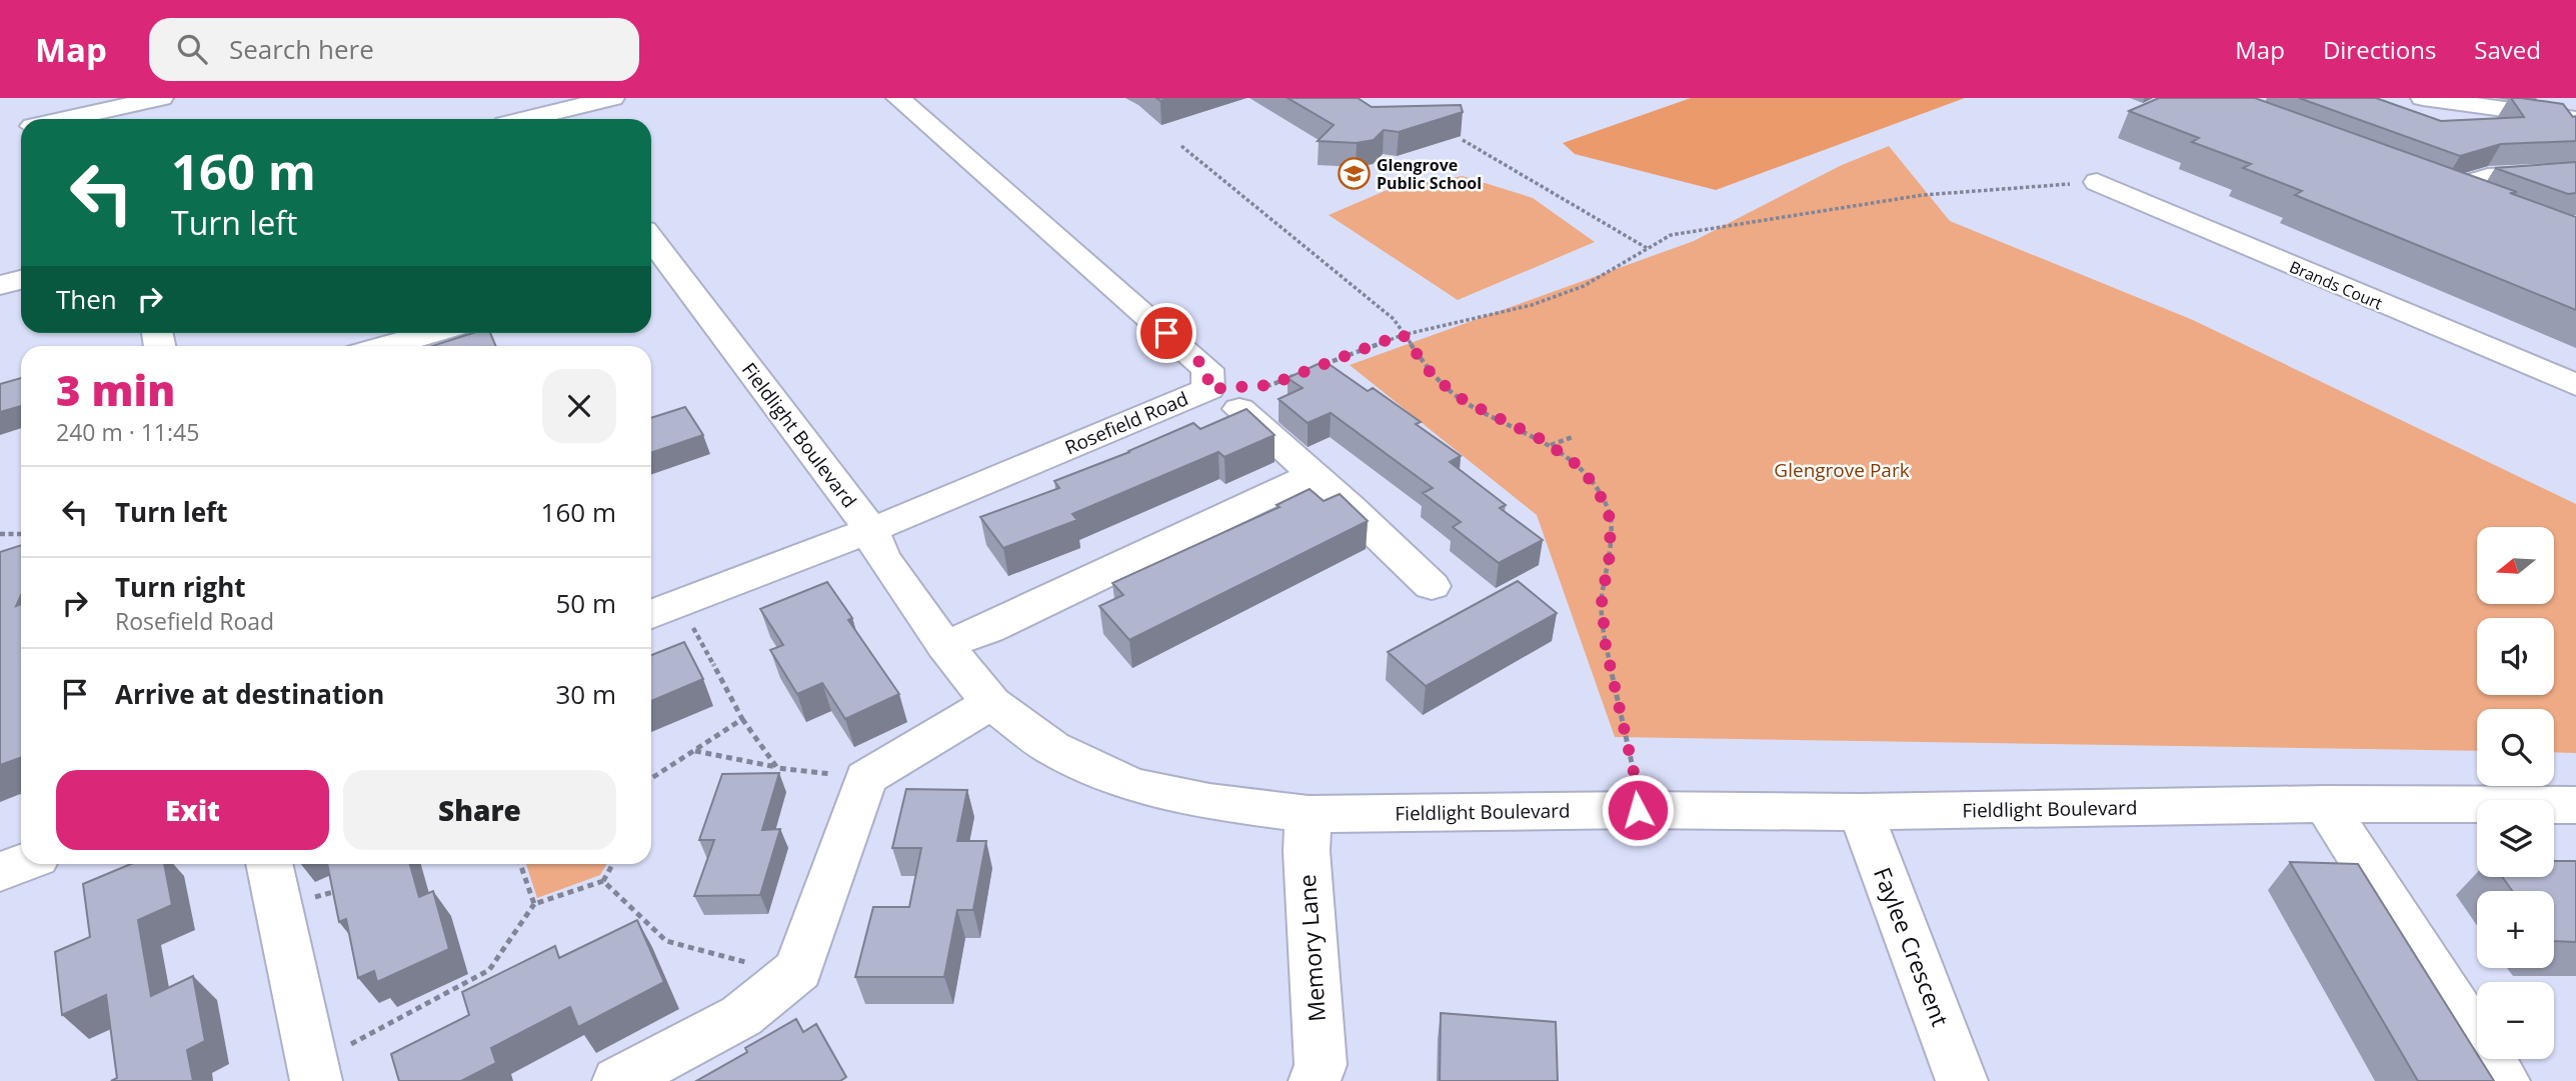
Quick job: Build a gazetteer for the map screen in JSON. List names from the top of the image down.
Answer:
{
  "streets": {
    "street": [
      "Brands Court",
      "Rosefield Road",
      "Fieldlight Boulevard",
      "Faylee Crescent",
      "Memory Lane"
    ]
  },
  "crossings": [
    ["Rosefield Road", "Fieldlight Boulevard"],
    ["Fieldlight Boulevard", "Faylee Crescent"],
    ["Fieldlight Boulevard", "Memory Lane"]
  ],
  "parks": ["Glengrove Park"],
  "places": {
    "school or university": ["Glengrove Public School"]
  },
  "north": "left",
  "page": {
    "header": "Map",
    "search": "Search here",
    "nav": ["Map", "Directions", "Saved"],
    "turn": ["160 m", "Turn left"],
    "then": "Then",
    "heading": ["3 min", "240 m · 11:45"],
    "list": [
      {
        "name": "Turn left",
        "value": "160 m"
      },
      {
        "name": "Turn right",
        "note": "Rosefield Road",
        "value": "50 m"
      },
      {
        "name": "Arrive at destination",
        "value": "30 m"
      }
    ],
    "map_buttons": ["+", "−"],
    "buttons": ["Exit", "Share"]
  }
}
